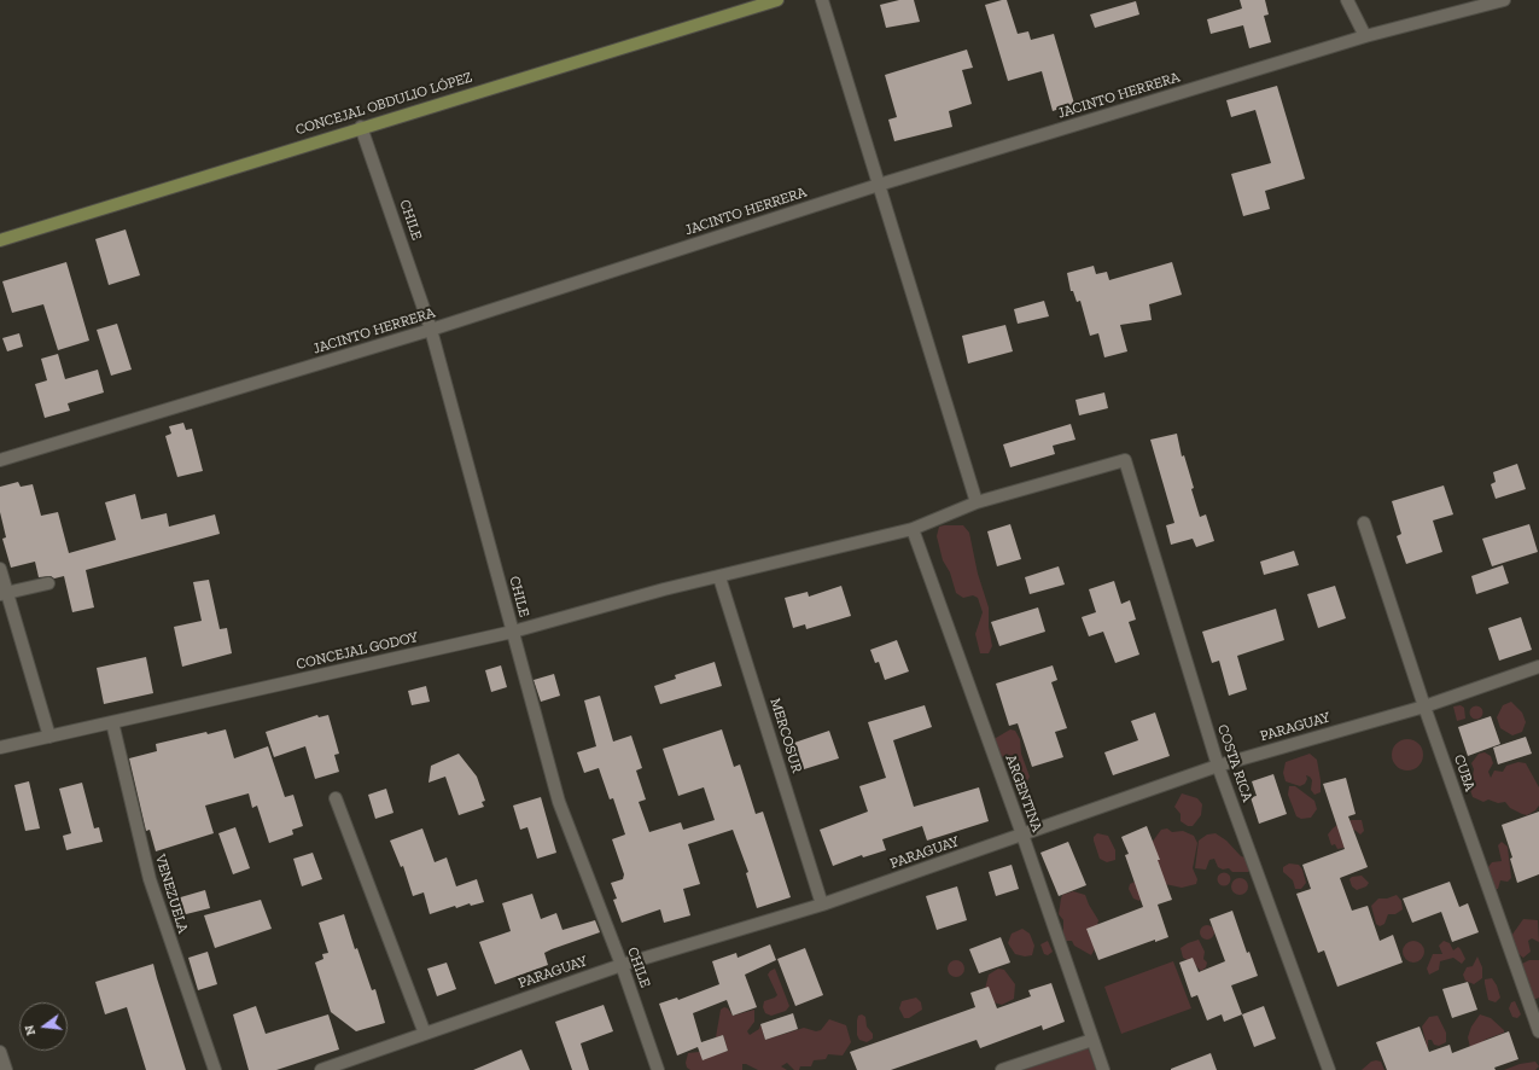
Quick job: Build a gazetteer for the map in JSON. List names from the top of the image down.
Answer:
{
  "streets": {
    "street": [
      "JACINTO HERRERA",
      "CONCEJAL OBDULIO LÓPEZ",
      "CHILE",
      "CONCEJAL GODOY",
      "PARAGUAY",
      "MERCOSUR",
      "COSTA RICA",
      "CUBA",
      "ARGENTINA",
      "VENEZUELA"
    ]
  },
  "crossings": [
    ["JACINTO HERRERA", "CHILE"],
    ["CONCEJAL OBDULIO LÓPEZ", "CHILE"],
    ["CHILE", "CONCEJAL GODOY"],
    ["CHILE", "PARAGUAY"],
    ["CONCEJAL GODOY", "MERCOSUR"],
    ["CONCEJAL GODOY", "COSTA RICA"],
    ["CONCEJAL GODOY", "ARGENTINA"],
    ["CONCEJAL GODOY", "VENEZUELA"],
    ["PARAGUAY", "MERCOSUR"],
    ["PARAGUAY", "COSTA RICA"],
    ["PARAGUAY", "CUBA"],
    ["PARAGUAY", "ARGENTINA"]
  ],
  "north": "left"
}
